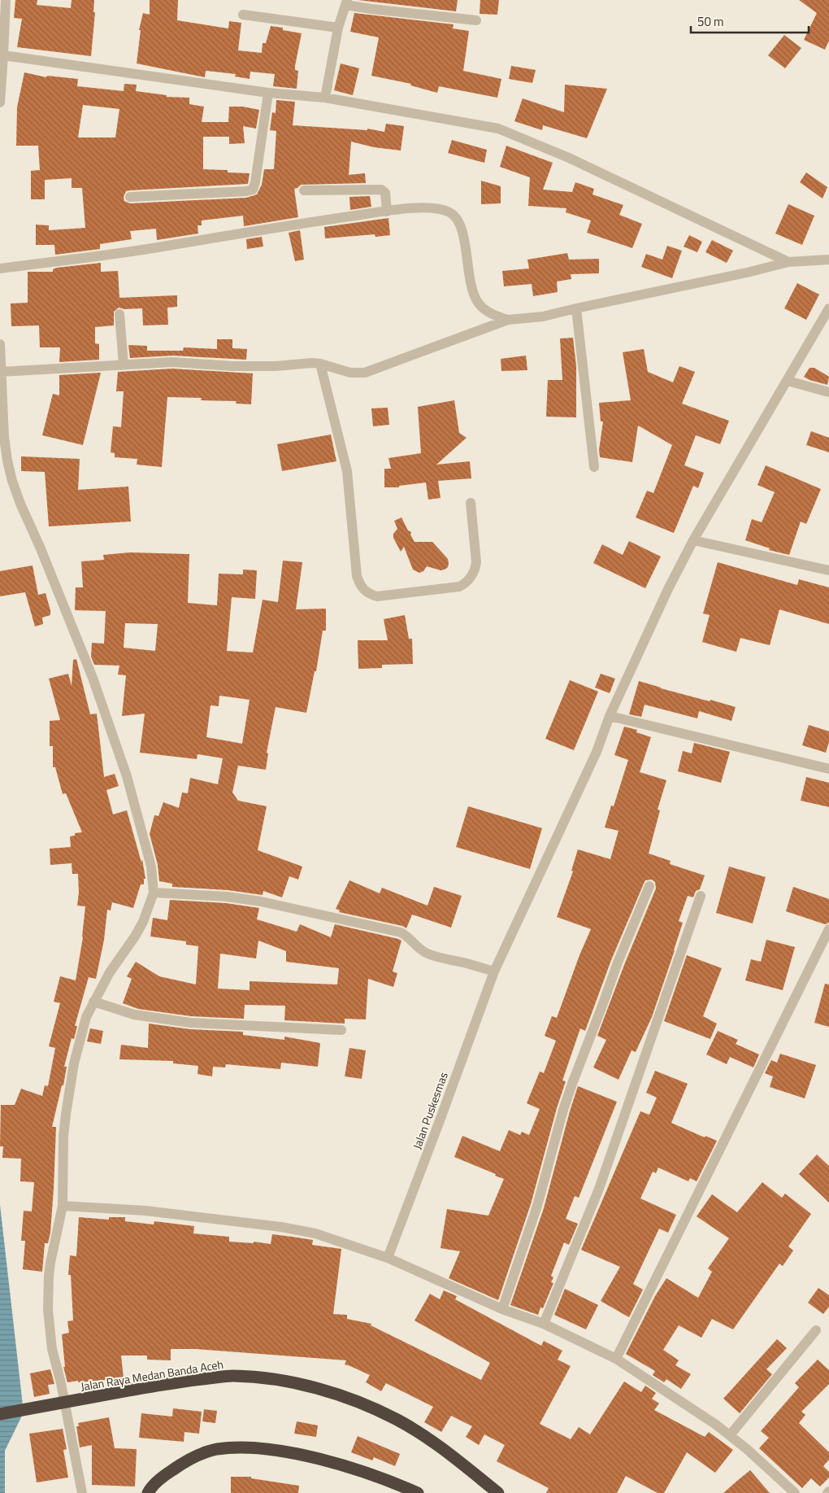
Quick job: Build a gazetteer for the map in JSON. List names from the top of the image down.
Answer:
{
  "streets": {
    "highway": ["Jalan Raya Medan Banda Aceh"],
    "street": ["Jalan Puskesmas"]
  },
  "scale_bar": "50 m"
}
